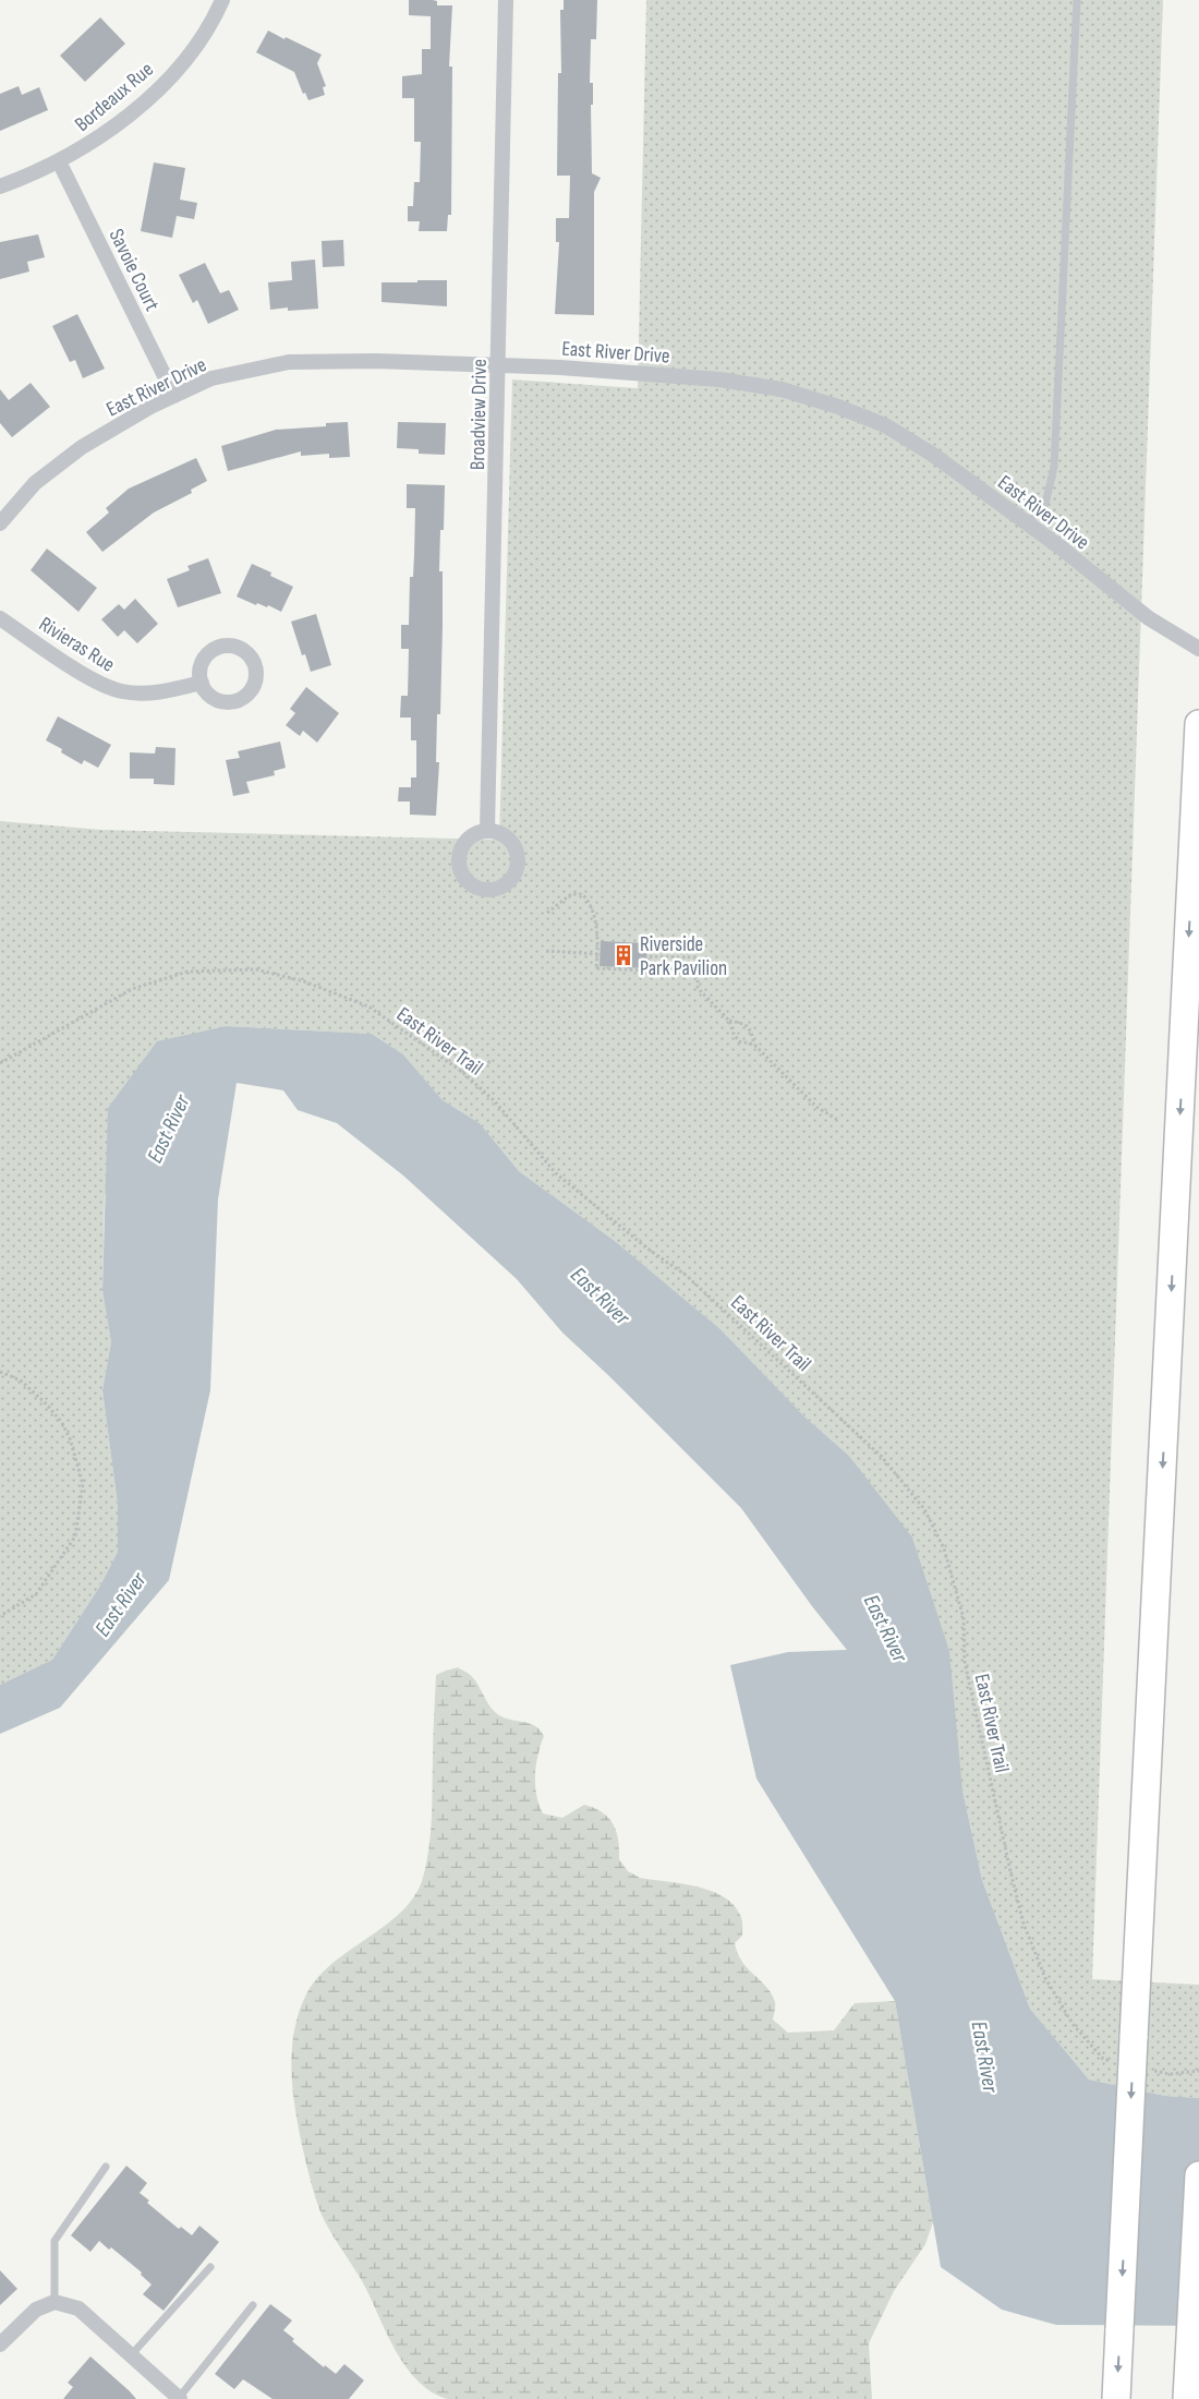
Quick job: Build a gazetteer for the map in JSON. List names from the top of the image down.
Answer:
{
  "streets": {
    "street": [
      "Bordeaux Rue",
      "Savoie Court",
      "East River Drive",
      "Broadview Drive",
      "Rivieras Rue"
    ],
    "path": ["East River Trail"]
  },
  "crossings": [
    ["Bordeaux Rue", "Savoie Court"],
    ["Savoie Court", "East River Drive"],
    ["East River Drive", "Broadview Drive"]
  ],
  "water": ["East River"],
  "places": {
    "building": ["Riverside Park Pavilion"]
  }
}
